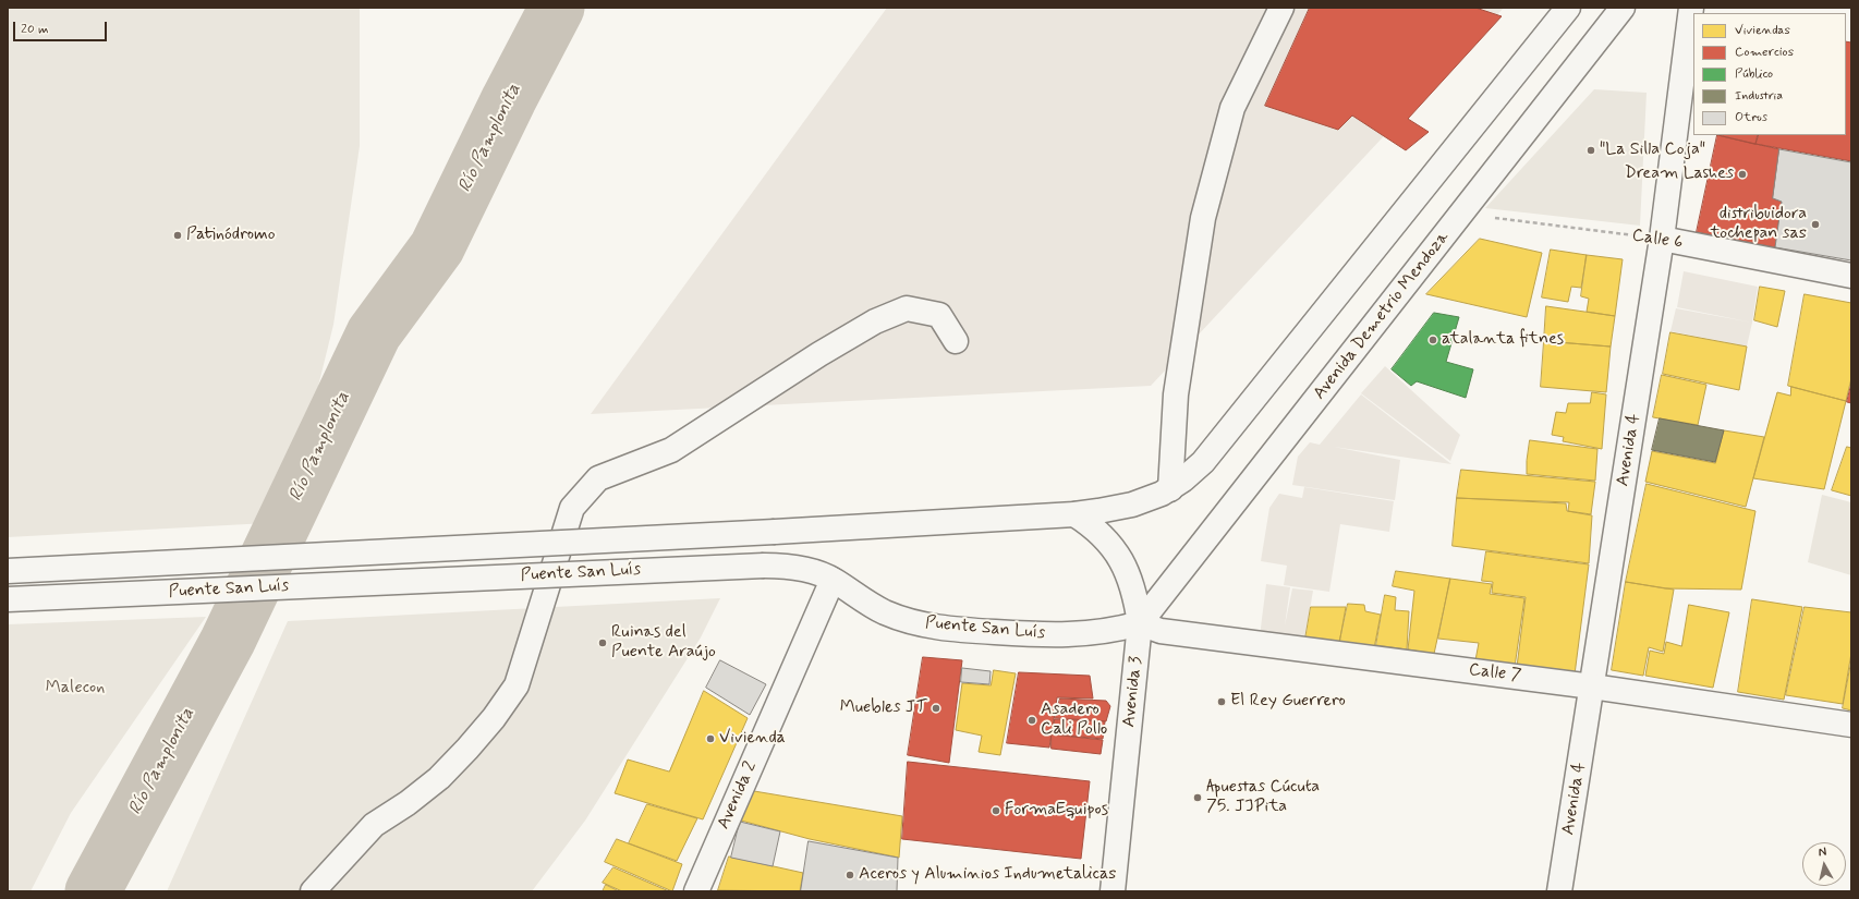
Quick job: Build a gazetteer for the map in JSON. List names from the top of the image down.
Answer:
{
  "streets": {
    "main road": [
      "Calle 6",
      "Avenida Demetrio Mendoza",
      "Avenida 4",
      "Puente San Luís",
      "Calle 7",
      "Avenida 3",
      "Avenida 2"
    ]
  },
  "crossings": [
    ["Calle 6", "Avenida Demetrio Mendoza"],
    ["Calle 6", "Avenida 4"],
    ["Avenida Demetrio Mendoza", "Puente San Luís"],
    ["Avenida Demetrio Mendoza", "Calle 7"],
    ["Avenida Demetrio Mendoza", "Avenida 3"],
    ["Avenida 4", "Calle 7"],
    ["Puente San Luís", "Calle 7"],
    ["Puente San Luís", "Avenida 3"],
    ["Puente San Luís", "Avenida 2"],
    ["Calle 7", "Avenida 3"]
  ],
  "water": ["Río Pamplonita"],
  "parks": ["Malecon"],
  "places": [
    "\"La Silla Coja\"",
    "Dream Lashes",
    "distribuidora tochepan sas",
    "Patinódromo",
    "atalanta fitnes",
    "Ruinas del Puente Araújo",
    "El Rey Guerrero",
    "Muebles JT",
    "Asadero Cali Pollo",
    "Vivienda",
    "Apuestas Cúcuta 75. JJPita",
    "FormaEquipos",
    "Aceros y Aluminios Indumetalicas"
  ],
  "legend": [
    "Viviendas",
    "Comercios",
    "Público",
    "Industria",
    "Otros"
  ],
  "scale_bar": "20 m",
  "north": "top"
}
